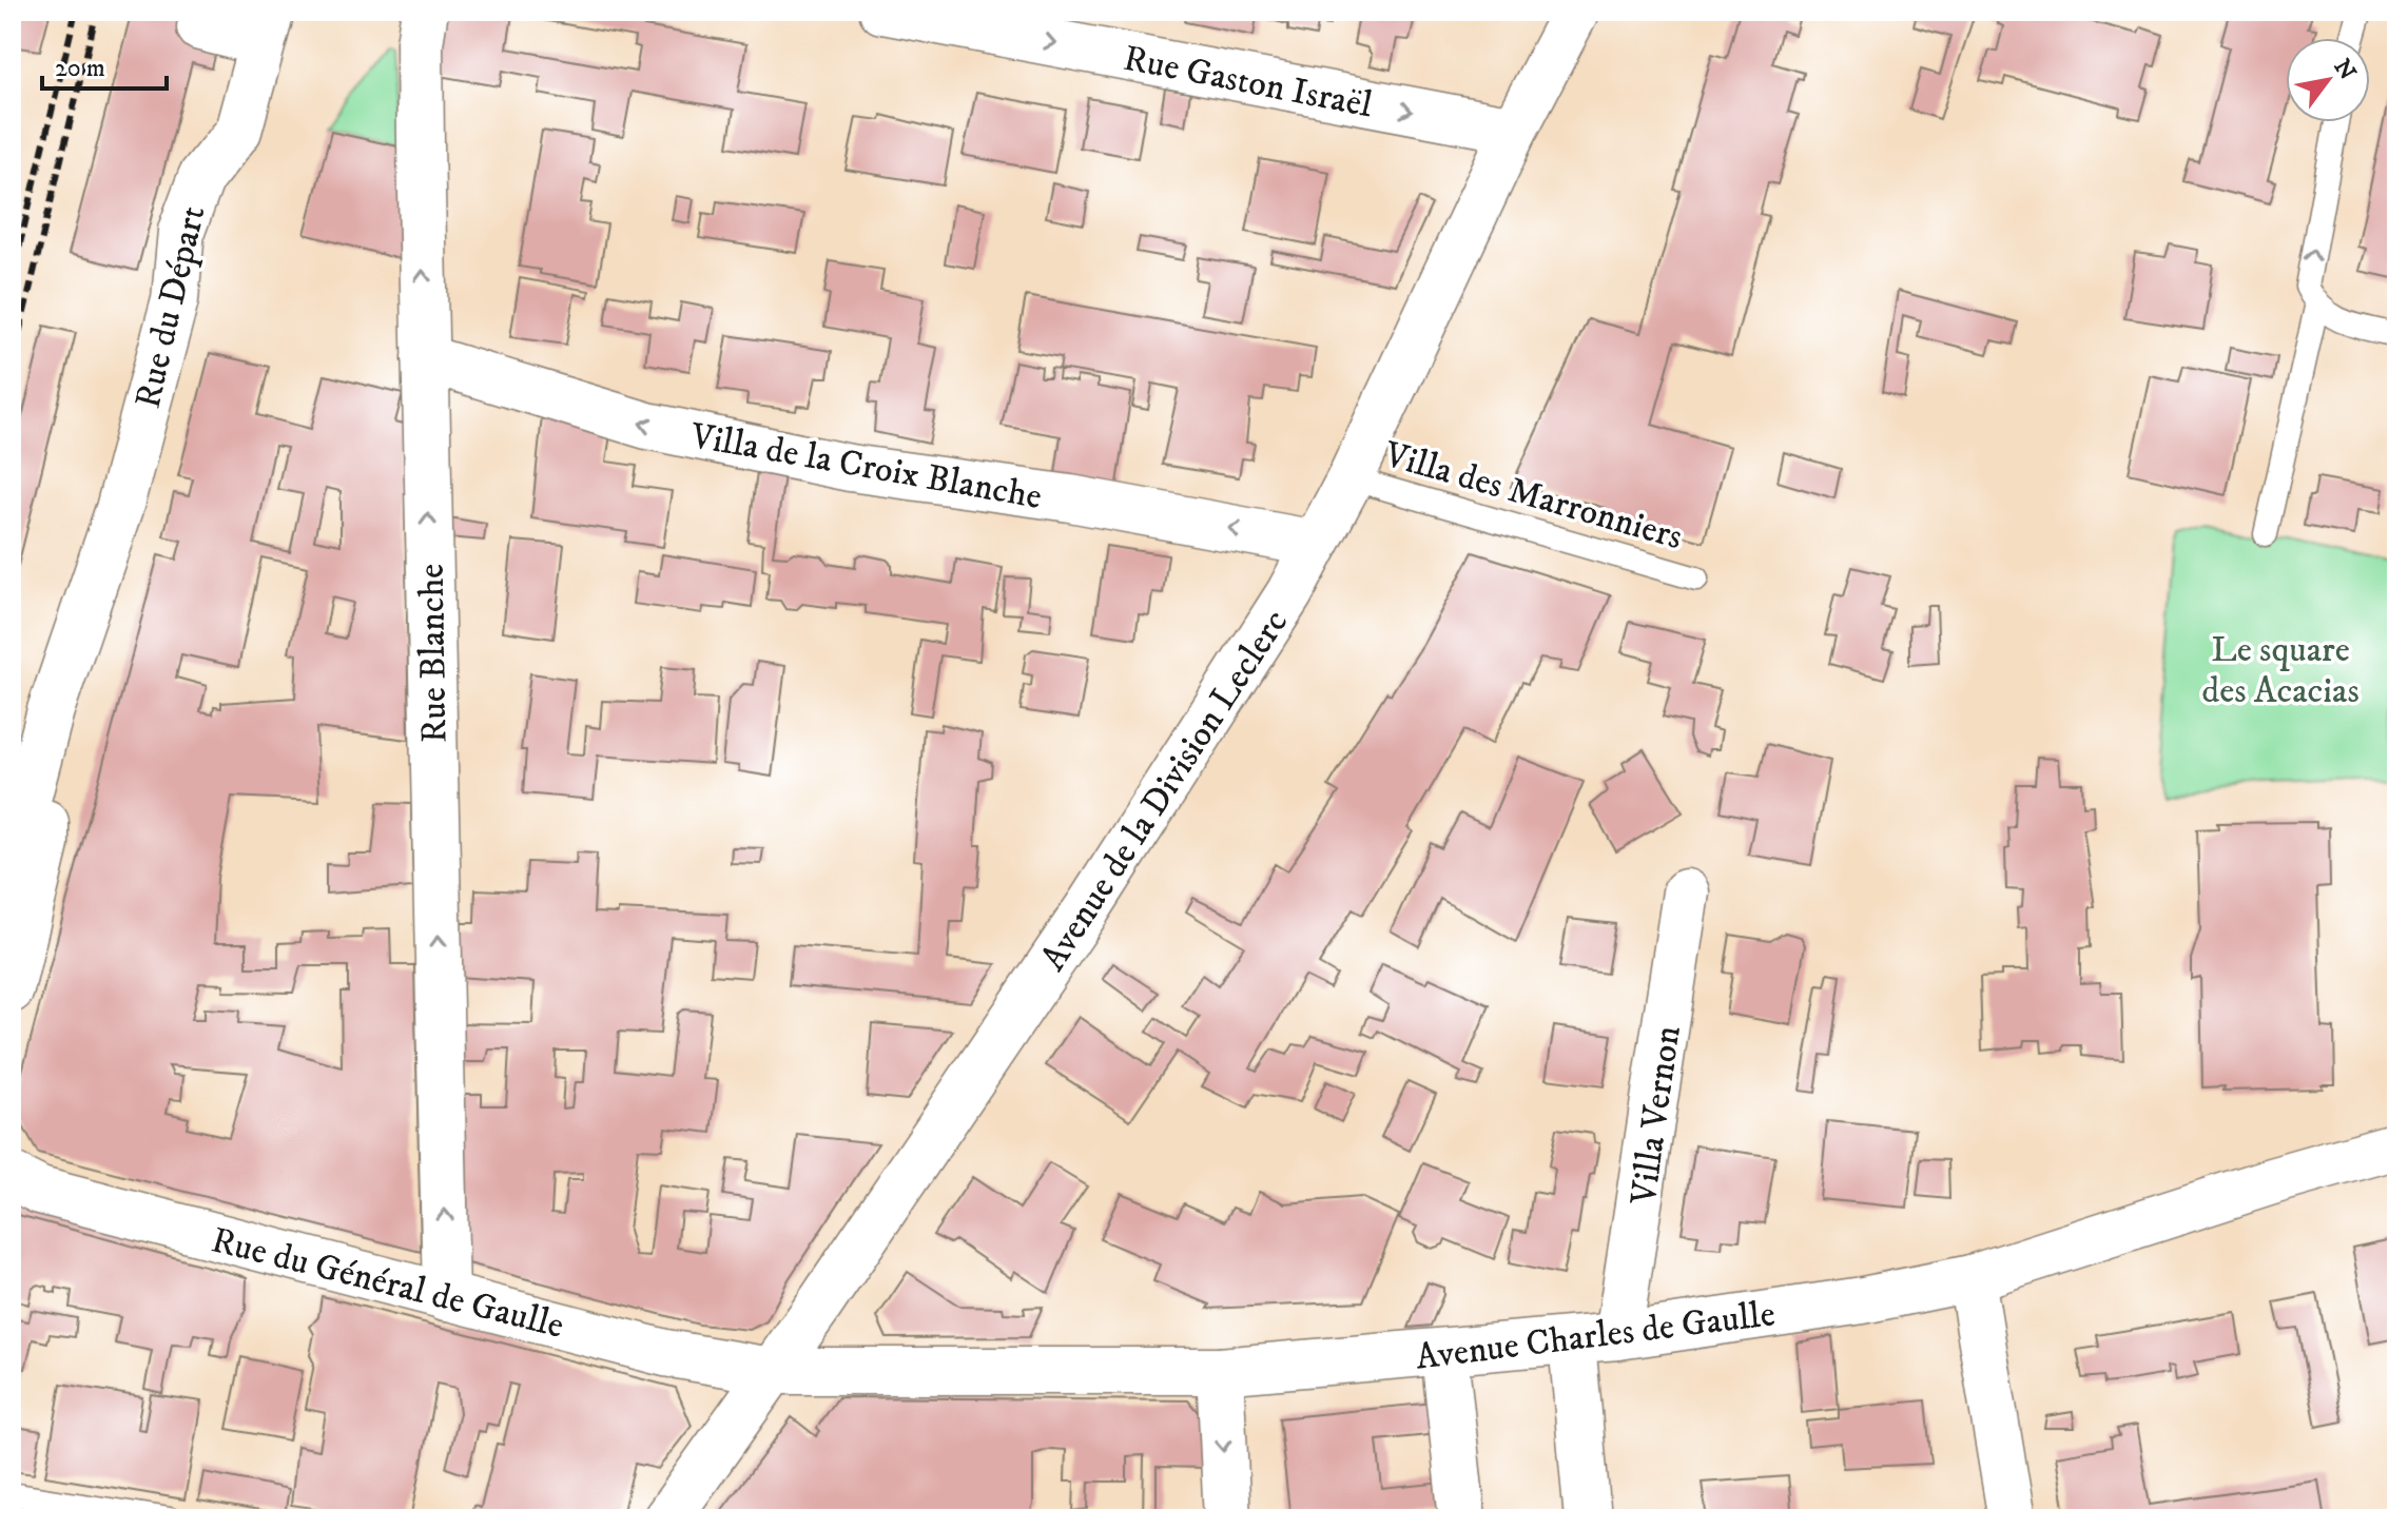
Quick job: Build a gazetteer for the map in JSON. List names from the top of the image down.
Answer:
{
  "streets": {
    "street": [
      "Rue Gaston Israël",
      "Rue du Départ",
      "Villa de la Croix Blanche",
      "Rue Blanche",
      "Avenue de la Division Leclerc",
      "Villa Vernon",
      "Rue du Général de Gaulle",
      "Avenue Charles de Gaulle"
    ],
    "lane": ["Villa des Marronniers"]
  },
  "crossings": [
    ["Rue Gaston Israël", "Avenue de la Division Leclerc"],
    ["Villa de la Croix Blanche", "Rue Blanche"],
    ["Villa de la Croix Blanche", "Avenue de la Division Leclerc"],
    ["Villa des Marronniers", "Avenue de la Division Leclerc"],
    ["Rue Blanche", "Rue du Général de Gaulle"],
    ["Avenue de la Division Leclerc", "Rue du Général de Gaulle"],
    ["Avenue de la Division Leclerc", "Avenue Charles de Gaulle"],
    ["Villa Vernon", "Avenue Charles de Gaulle"],
    ["Rue du Général de Gaulle", "Avenue Charles de Gaulle"]
  ],
  "one_way": ["Rue Gaston Israël", "Villa de la Croix Blanche", "Rue Blanche"],
  "parks": ["Le square des Acacias"],
  "scale_bar": "20 m",
  "north": "top right"
}
